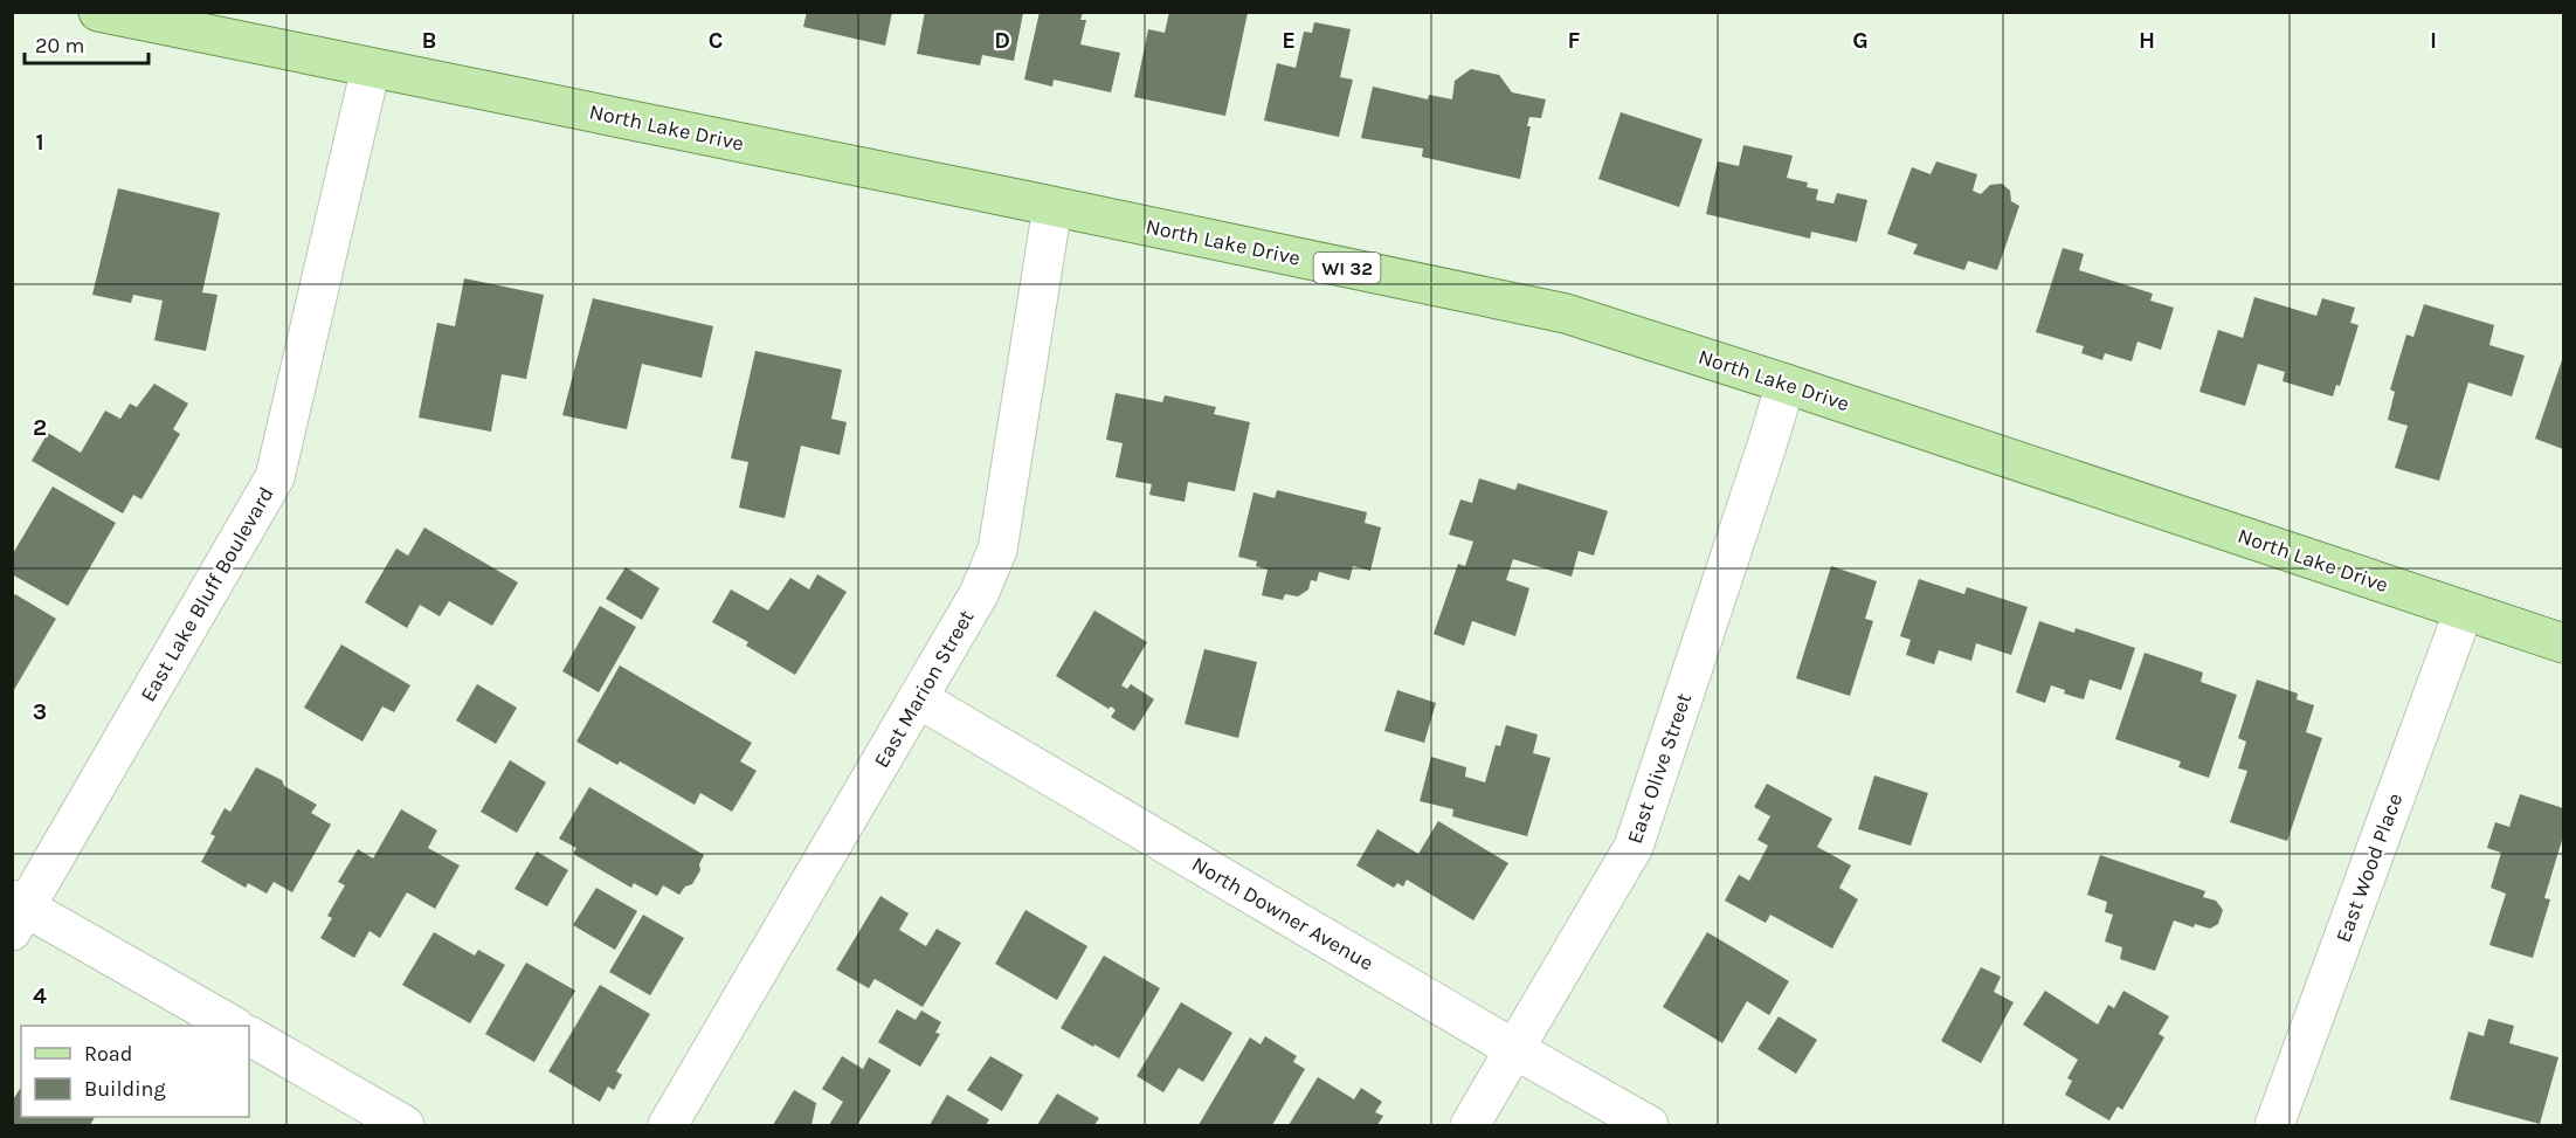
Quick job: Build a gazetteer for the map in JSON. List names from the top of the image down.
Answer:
{
  "streets": {
    "main road": ["North Lake Drive", "WI 32"],
    "street": [
      "East Lake Bluff Boulevard",
      "East Marion Street",
      "East Olive Street",
      "East Wood Place",
      "North Downer Avenue"
    ]
  },
  "crossings": [
    ["North Lake Drive", "East Lake Bluff Boulevard"],
    ["North Lake Drive", "East Marion Street"],
    ["North Lake Drive", "East Olive Street"],
    ["North Lake Drive", "East Wood Place"],
    ["East Marion Street", "North Downer Avenue"],
    ["East Olive Street", "North Downer Avenue"]
  ],
  "legend": ["Road", "Building"],
  "scale_bar": "20 m",
  "grid": {
    "columns": [
      "B",
      "C",
      "D",
      "E",
      "F",
      "G",
      "H",
      "I"
    ],
    "rows": [
      "1",
      "2",
      "3",
      "4"
    ]
  }
}
